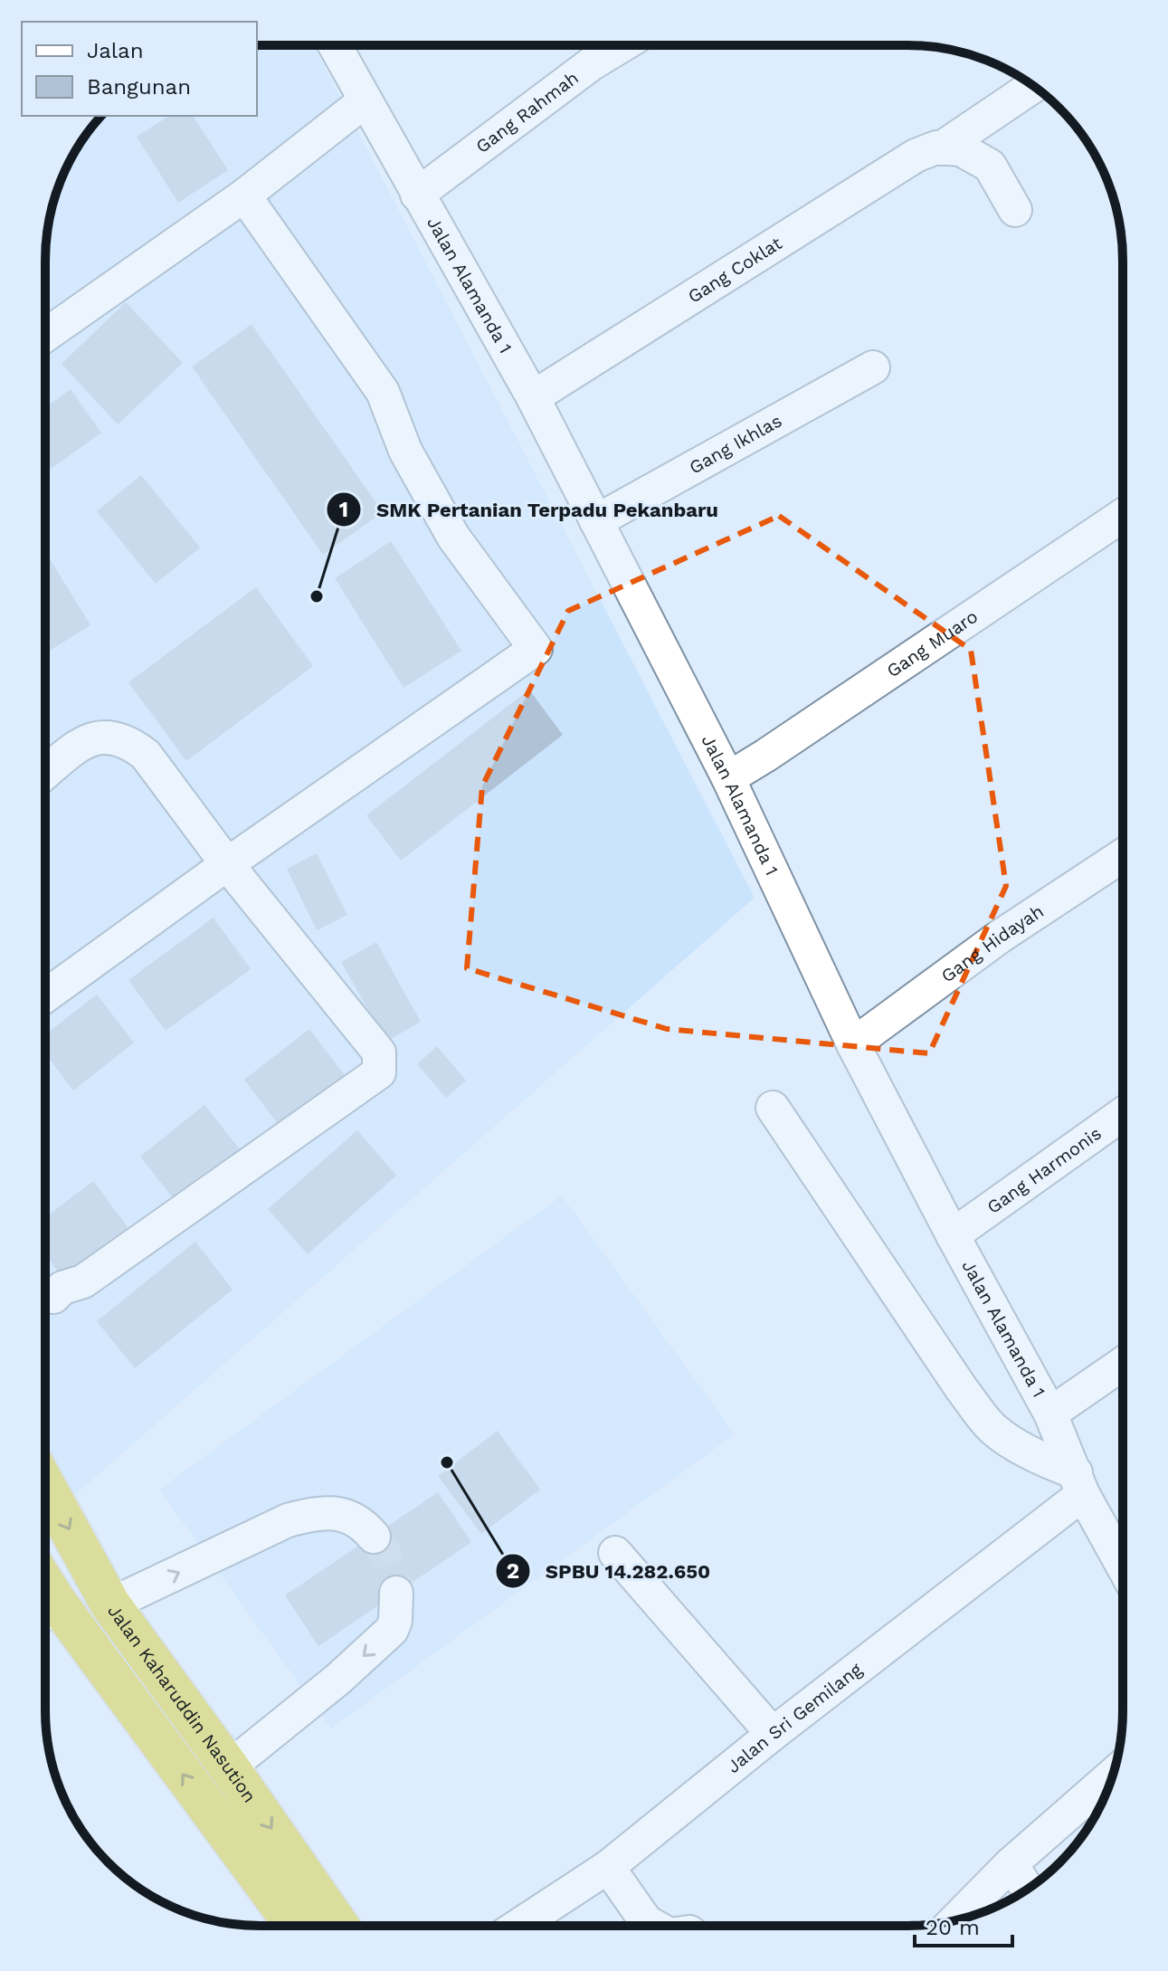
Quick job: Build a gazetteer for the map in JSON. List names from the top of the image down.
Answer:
{
  "streets": {
    "highway": ["Jalan Kaharuddin Nasution"],
    "street": [
      "Gang Rahmah",
      "Gang Coklat",
      "Jalan Alamanda 1",
      "Gang Ikhlas",
      "Gang Muaro",
      "Gang Hidayah",
      "Gang Harmonis",
      "Jalan Sri Gemilang"
    ]
  },
  "crossings": [
    ["Gang Rahmah", "Jalan Alamanda 1"],
    ["Gang Coklat", "Jalan Alamanda 1"],
    ["Jalan Alamanda 1", "Gang Ikhlas"],
    ["Jalan Alamanda 1", "Gang Muaro"],
    ["Jalan Alamanda 1", "Gang Hidayah"],
    ["Jalan Alamanda 1", "Gang Harmonis"],
    ["Jalan Alamanda 1", "Jalan Sri Gemilang"]
  ],
  "places": ["SMK Pertanian Terpadu Pekanbaru", "SPBU 14.282.650"],
  "legend": ["Jalan", "Bangunan"],
  "scale_bar": "20 m"
}
